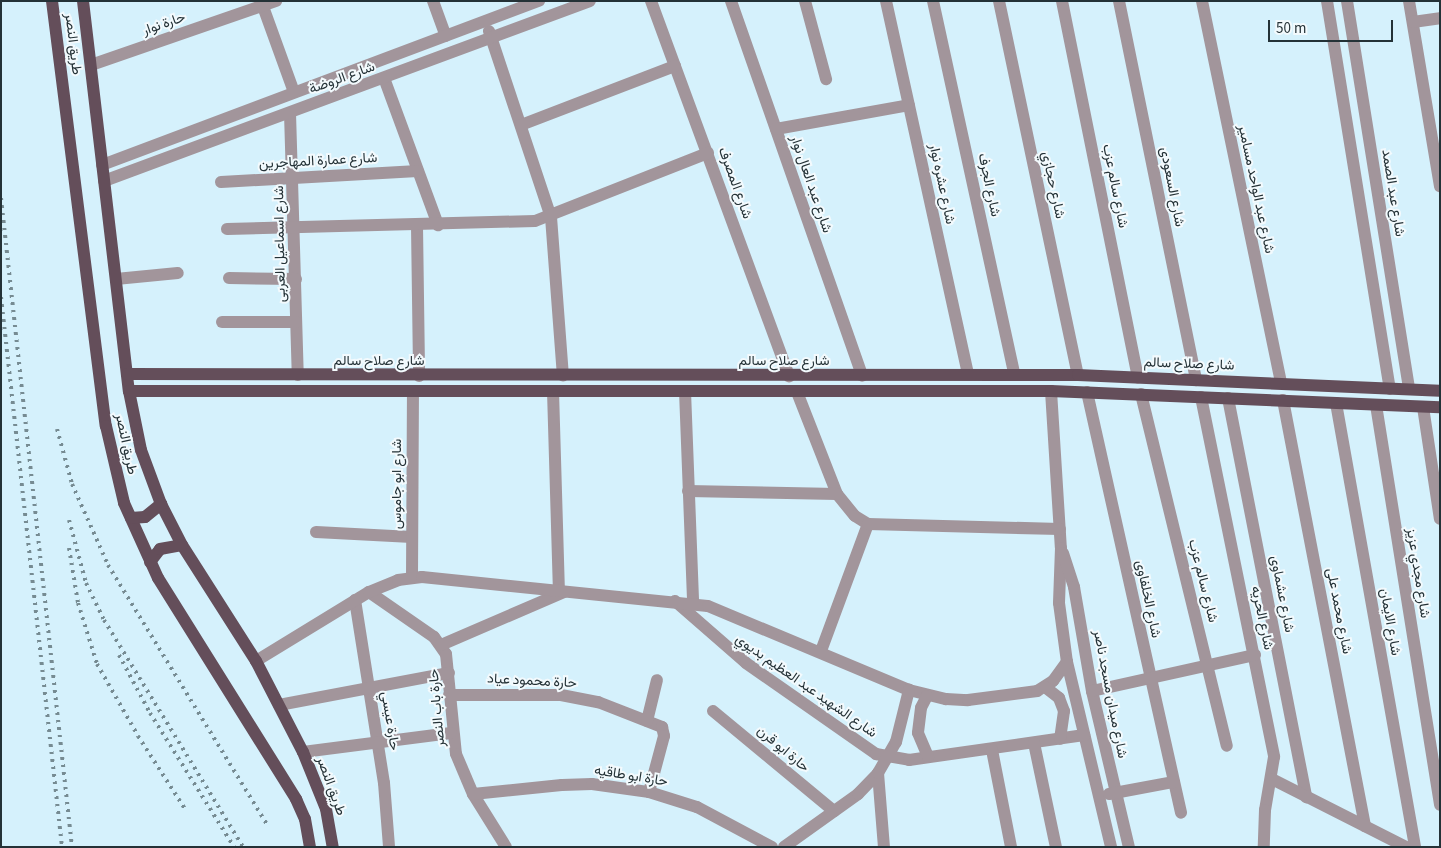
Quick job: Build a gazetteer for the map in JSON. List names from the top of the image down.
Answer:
{
  "streets": {
    "main road": ["طريق النصر", "شارع صلاح سالم"],
    "street": [
      "حارة نوار",
      "شارع الروضة",
      "شارع عمارة المهاجرين",
      "شارع المصرف",
      "شارع عبد العال نوار",
      "شارع عشره نوار",
      "شارع الجرف",
      "شارع حجازي",
      "شارع سالم عزب",
      "شارع السعودى",
      "شارع عبد الواحد مسامير",
      "شارع عبد الصمد",
      "شارع اسماعيل العربى",
      "شارع ابو جاموس",
      "شارع مجدي عزيز",
      "شارع عشماوى",
      "شارع الخلفاوى",
      "شارع محمد على",
      "شارع الحريه",
      "شارع الايمان",
      "حارة محمود عياد",
      "شارع الشهيد عبد العظيم بديوي",
      "شارع ميدان مسجد ناصر",
      "حارة باب النصر",
      "حارة عيسي",
      "حارة ابو قرن",
      "حارة ابو طاقيه"
    ]
  },
  "crossings": [
    ["حارة نوار", "طريق النصر"],
    ["طريق النصر", "شارع الروضة"],
    ["طريق النصر", "شارع صلاح سالم"],
    ["طريق النصر", "شارع الشهيد عبد العظيم بديوي"],
    ["شارع الروضة", "شارع اسماعيل العربى"],
    ["شارع عمارة المهاجرين", "شارع اسماعيل العربى"],
    ["شارع المصرف", "شارع صلاح سالم"],
    ["شارع عبد العال نوار", "شارع صلاح سالم"],
    ["شارع عشره نوار", "شارع صلاح سالم"],
    ["شارع الجرف", "شارع صلاح سالم"],
    ["شارع حجازي", "شارع صلاح سالم"],
    ["شارع سالم عزب", "شارع صلاح سالم"],
    ["شارع السعودى", "شارع صلاح سالم"],
    ["شارع عبد الواحد مسامير", "شارع صلاح سالم"],
    ["شارع عبد الصمد", "شارع صلاح سالم"],
    ["شارع اسماعيل العربى", "شارع صلاح سالم"],
    ["شارع ابو جاموس", "شارع الشهيد عبد العظيم بديوي"],
    ["حارة محمود عياد", "حارة باب النصر"],
    ["حارة محمود عياد", "حارة ابو طاقيه"],
    ["شارع الشهيد عبد العظيم بديوي", "شارع ميدان مسجد ناصر"],
    ["شارع الشهيد عبد العظيم بديوي", "حارة عيسي"],
    ["حارة باب النصر", "حارة ابو طاقيه"]
  ],
  "scale_bar": "50 m"
}
